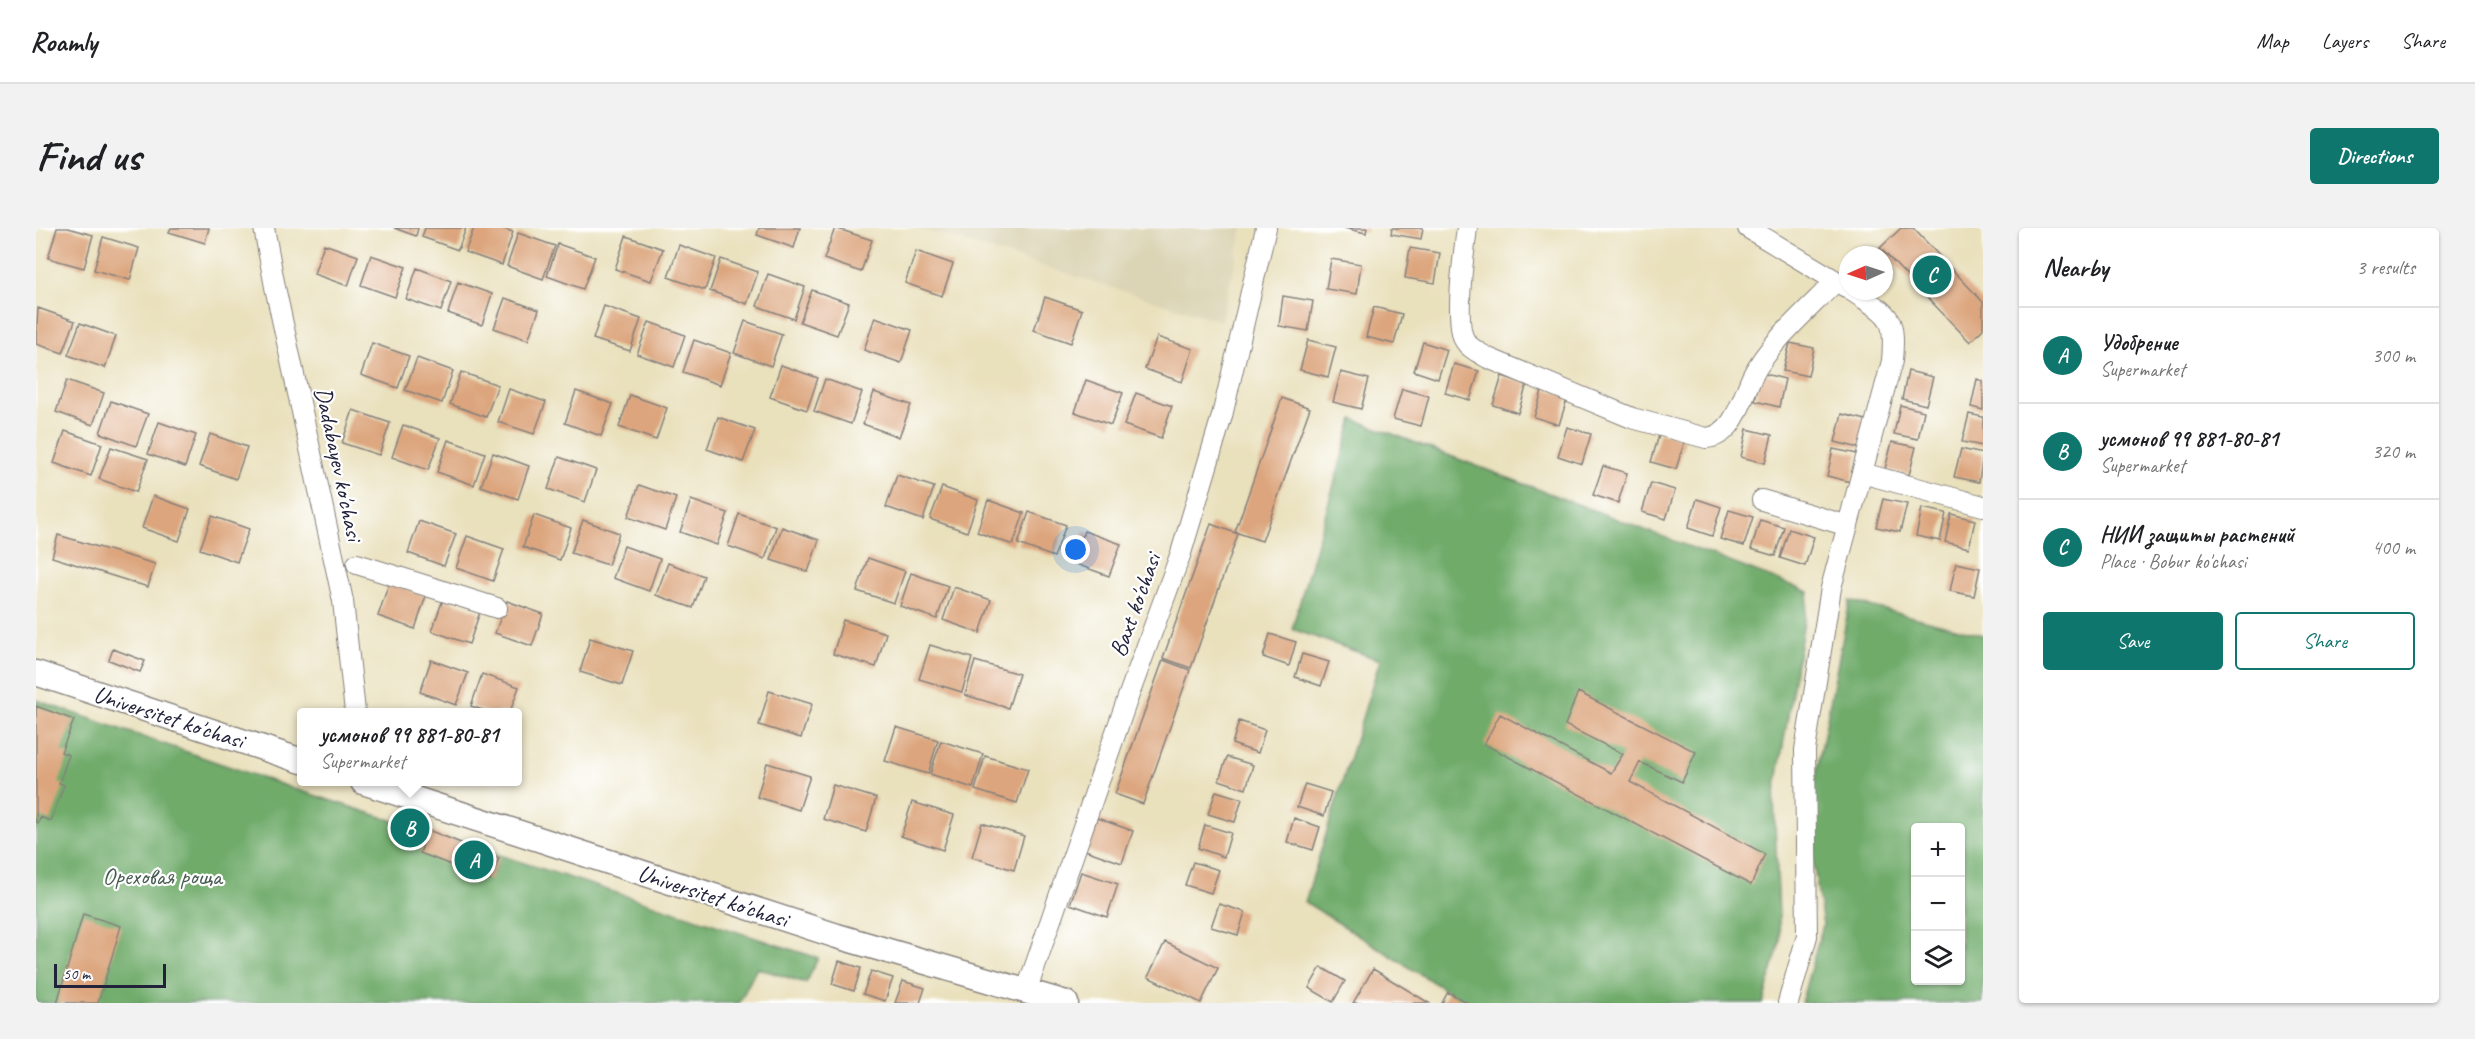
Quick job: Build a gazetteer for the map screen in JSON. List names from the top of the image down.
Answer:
{
  "streets": {
    "main road": ["Universitet ko'chasi"],
    "street": ["Dadabayev ko'chasi", "Baxt ko'chasi"]
  },
  "crossings": [
    ["Baxt ko'chasi", "Universitet ko'chasi"]
  ],
  "parks": ["Ореховая роща"],
  "scale_bar": "50 m",
  "north": "left",
  "page": {
    "header": "Roamly",
    "nav": ["Map", "Layers", "Share"],
    "buttons": [
      "Directions",
      ["Save", "Share"]
    ],
    "title": "Find us",
    "heading": ["Nearby", "3 results"],
    "pins": ["C", "B", "A"],
    "list": [
      {
        "mark": "A",
        "name": "Удобрение",
        "note": "Supermarket",
        "value": "300 m"
      },
      {
        "mark": "B",
        "name": "усмонов 99 881-80-81",
        "note": "Supermarket",
        "value": "320 m"
      },
      {
        "mark": "C",
        "name": "НИИ защиты растений",
        "note": "Place · Bobur ko'chasi",
        "value": "400 m"
      }
    ],
    "popup": ["усмонов 99 881-80-81", "Supermarket"],
    "map_buttons": ["+", "−"],
    "scale": "50 m"
  }
}
